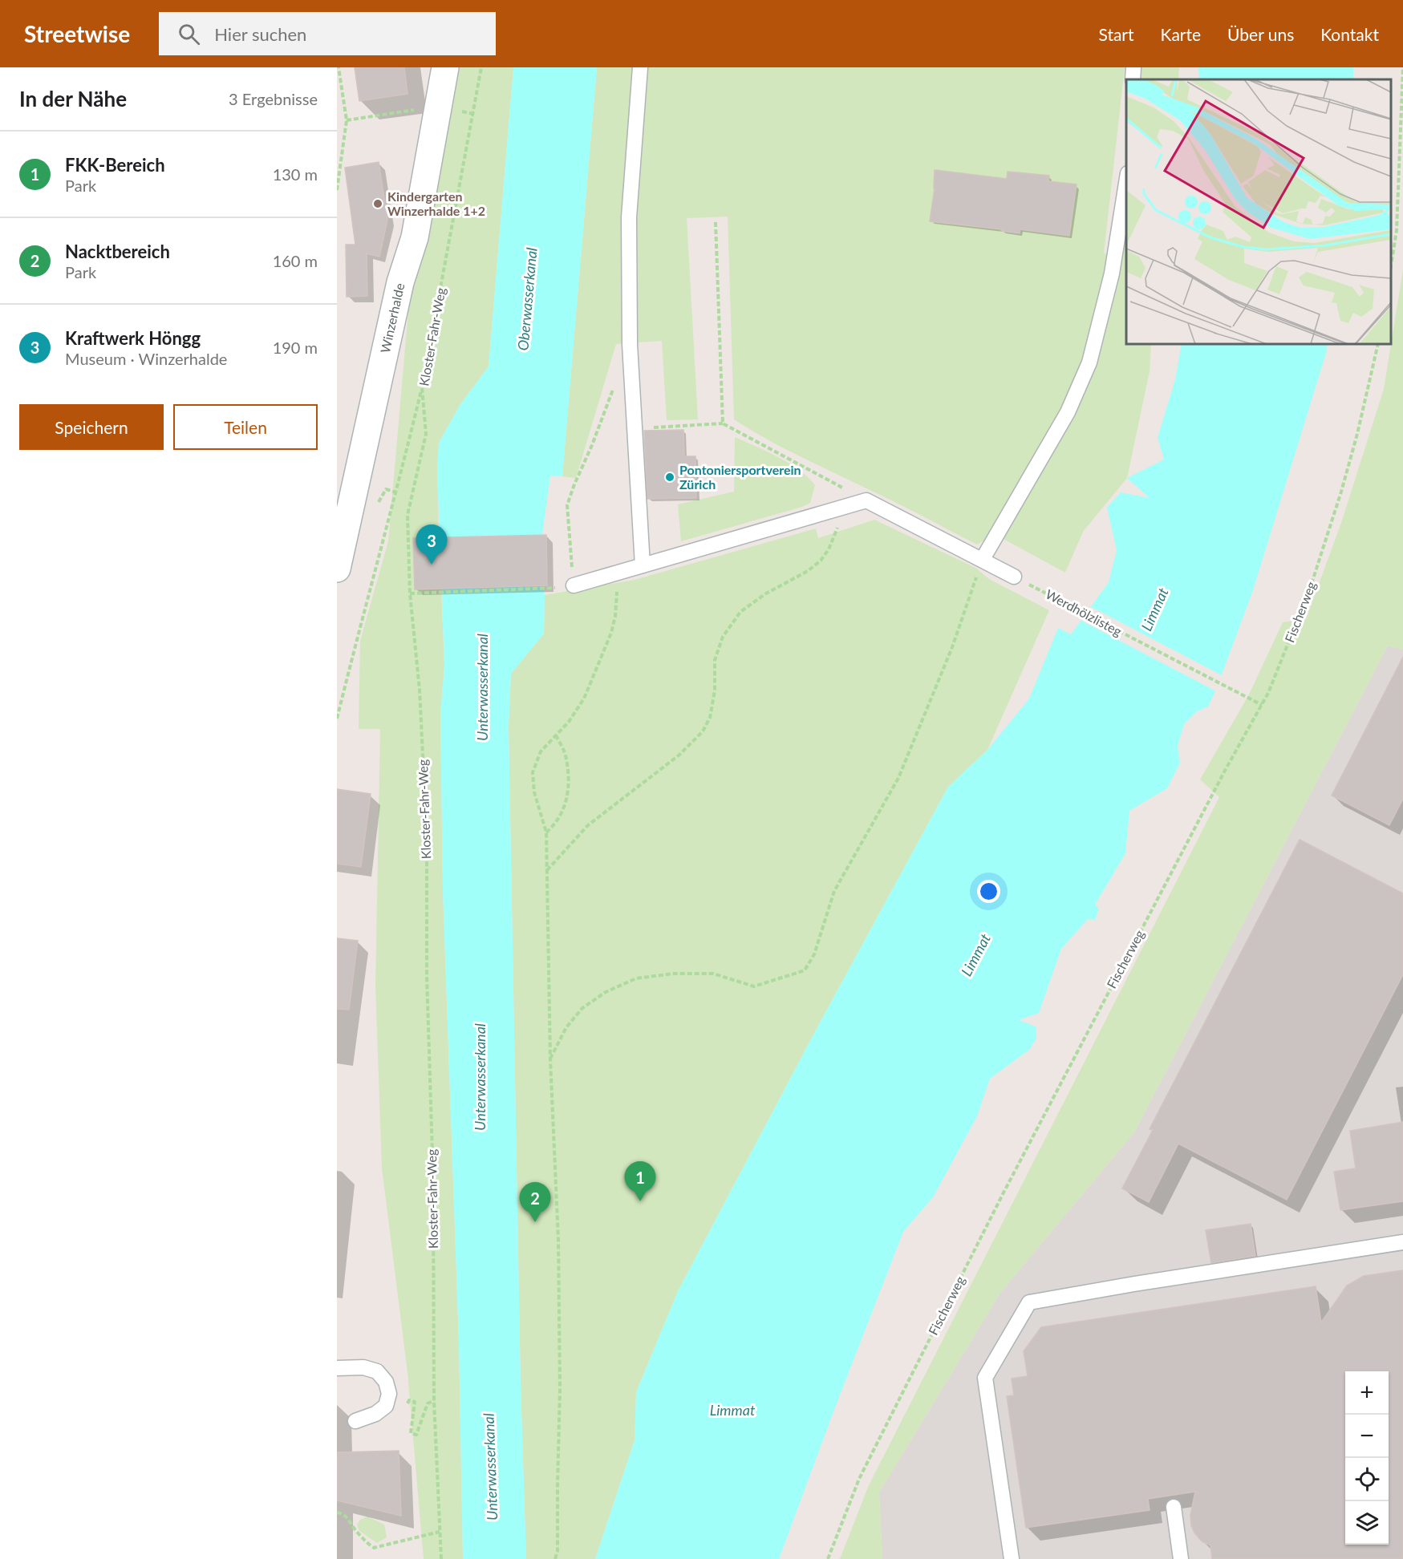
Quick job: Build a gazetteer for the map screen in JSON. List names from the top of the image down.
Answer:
{
  "streets": {
    "street": ["Winzerhalde"],
    "path": ["Kloster-Fahr-Weg", "Fischerweg", "Werdhölzlisteg"]
  },
  "crossings": [
    ["Fischerweg", "Werdhölzlisteg"]
  ],
  "water": ["Oberwasserkanal", "Limmat", "Unterwasserkanal"],
  "places": ["Kindergarten Winzerhalde 1+2", "Pontoniersportverein Zürich"],
  "page": {
    "header": "Streetwise",
    "search": "Hier suchen",
    "nav": [
      "Start",
      "Karte",
      "Über uns",
      "Kontakt"
    ],
    "heading": ["In der Nähe", "3 Ergebnisse"],
    "list": [
      {
        "mark": "1",
        "name": "FKK-Bereich",
        "note": "Park",
        "value": "130 m"
      },
      {
        "mark": "2",
        "name": "Nacktbereich",
        "note": "Park",
        "value": "160 m"
      },
      {
        "mark": "3",
        "name": "Kraftwerk Höngg",
        "note": "Museum · Winzerhalde",
        "value": "190 m"
      }
    ],
    "buttons": ["Speichern", "Teilen"],
    "pins": ["3", "1", "2"],
    "map_buttons": ["+", "−"]
  }
}
